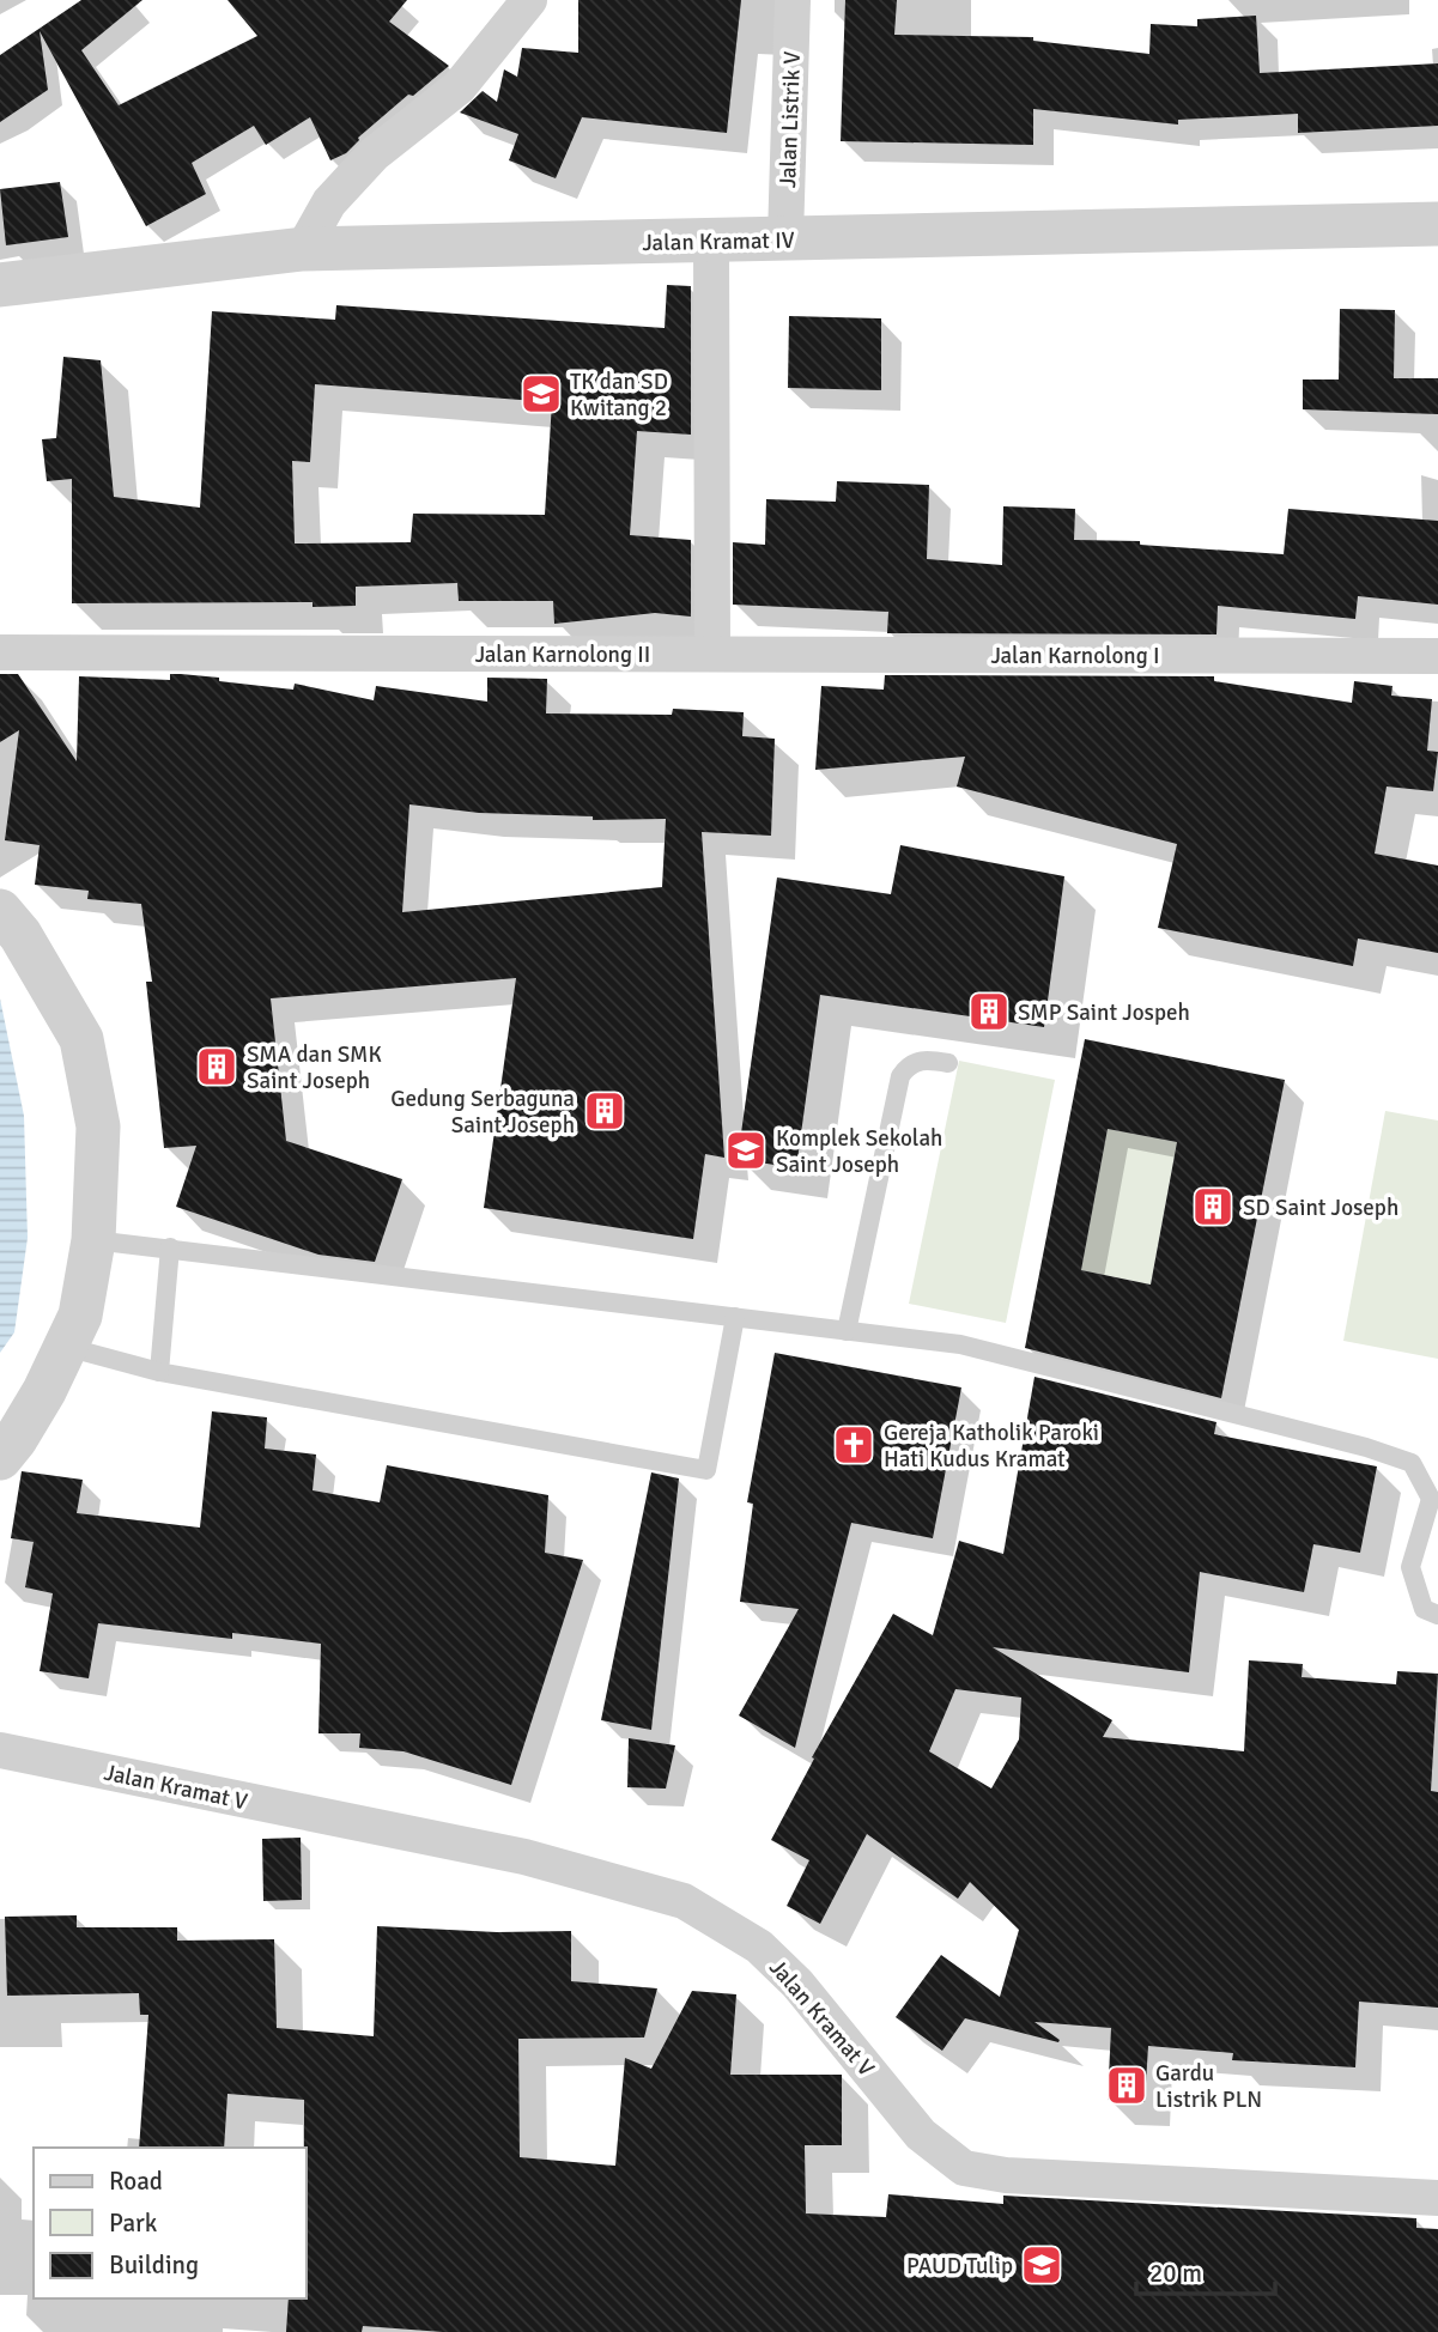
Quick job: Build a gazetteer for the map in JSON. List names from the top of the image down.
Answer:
{
  "streets": {
    "street": [
      "Jalan Listrik V",
      "Jalan Kramat IV",
      "Jalan Karnolong II",
      "Jalan Karnolong I",
      "Jalan Kramat V"
    ]
  },
  "crossings": [
    ["Jalan Listrik V", "Jalan Kramat IV"],
    ["Jalan Karnolong II", "Jalan Karnolong I"]
  ],
  "places": {
    "school or university": ["TK dan SD Kwitang 2", "Komplek Sekolah Saint Joseph", "PAUD Tulip"],
    "building": [
      "SMP Saint Jospeh",
      "SMA dan SMK Saint Joseph",
      "Gedung Serbaguna Saint Joseph",
      "SD Saint Joseph",
      "Gardu Listrik PLN"
    ],
    "church": ["Gereja Katholik Paroki Hati Kudus Kramat"]
  },
  "legend": ["Road", "Park", "Building"],
  "scale_bar": "20 m"
}
